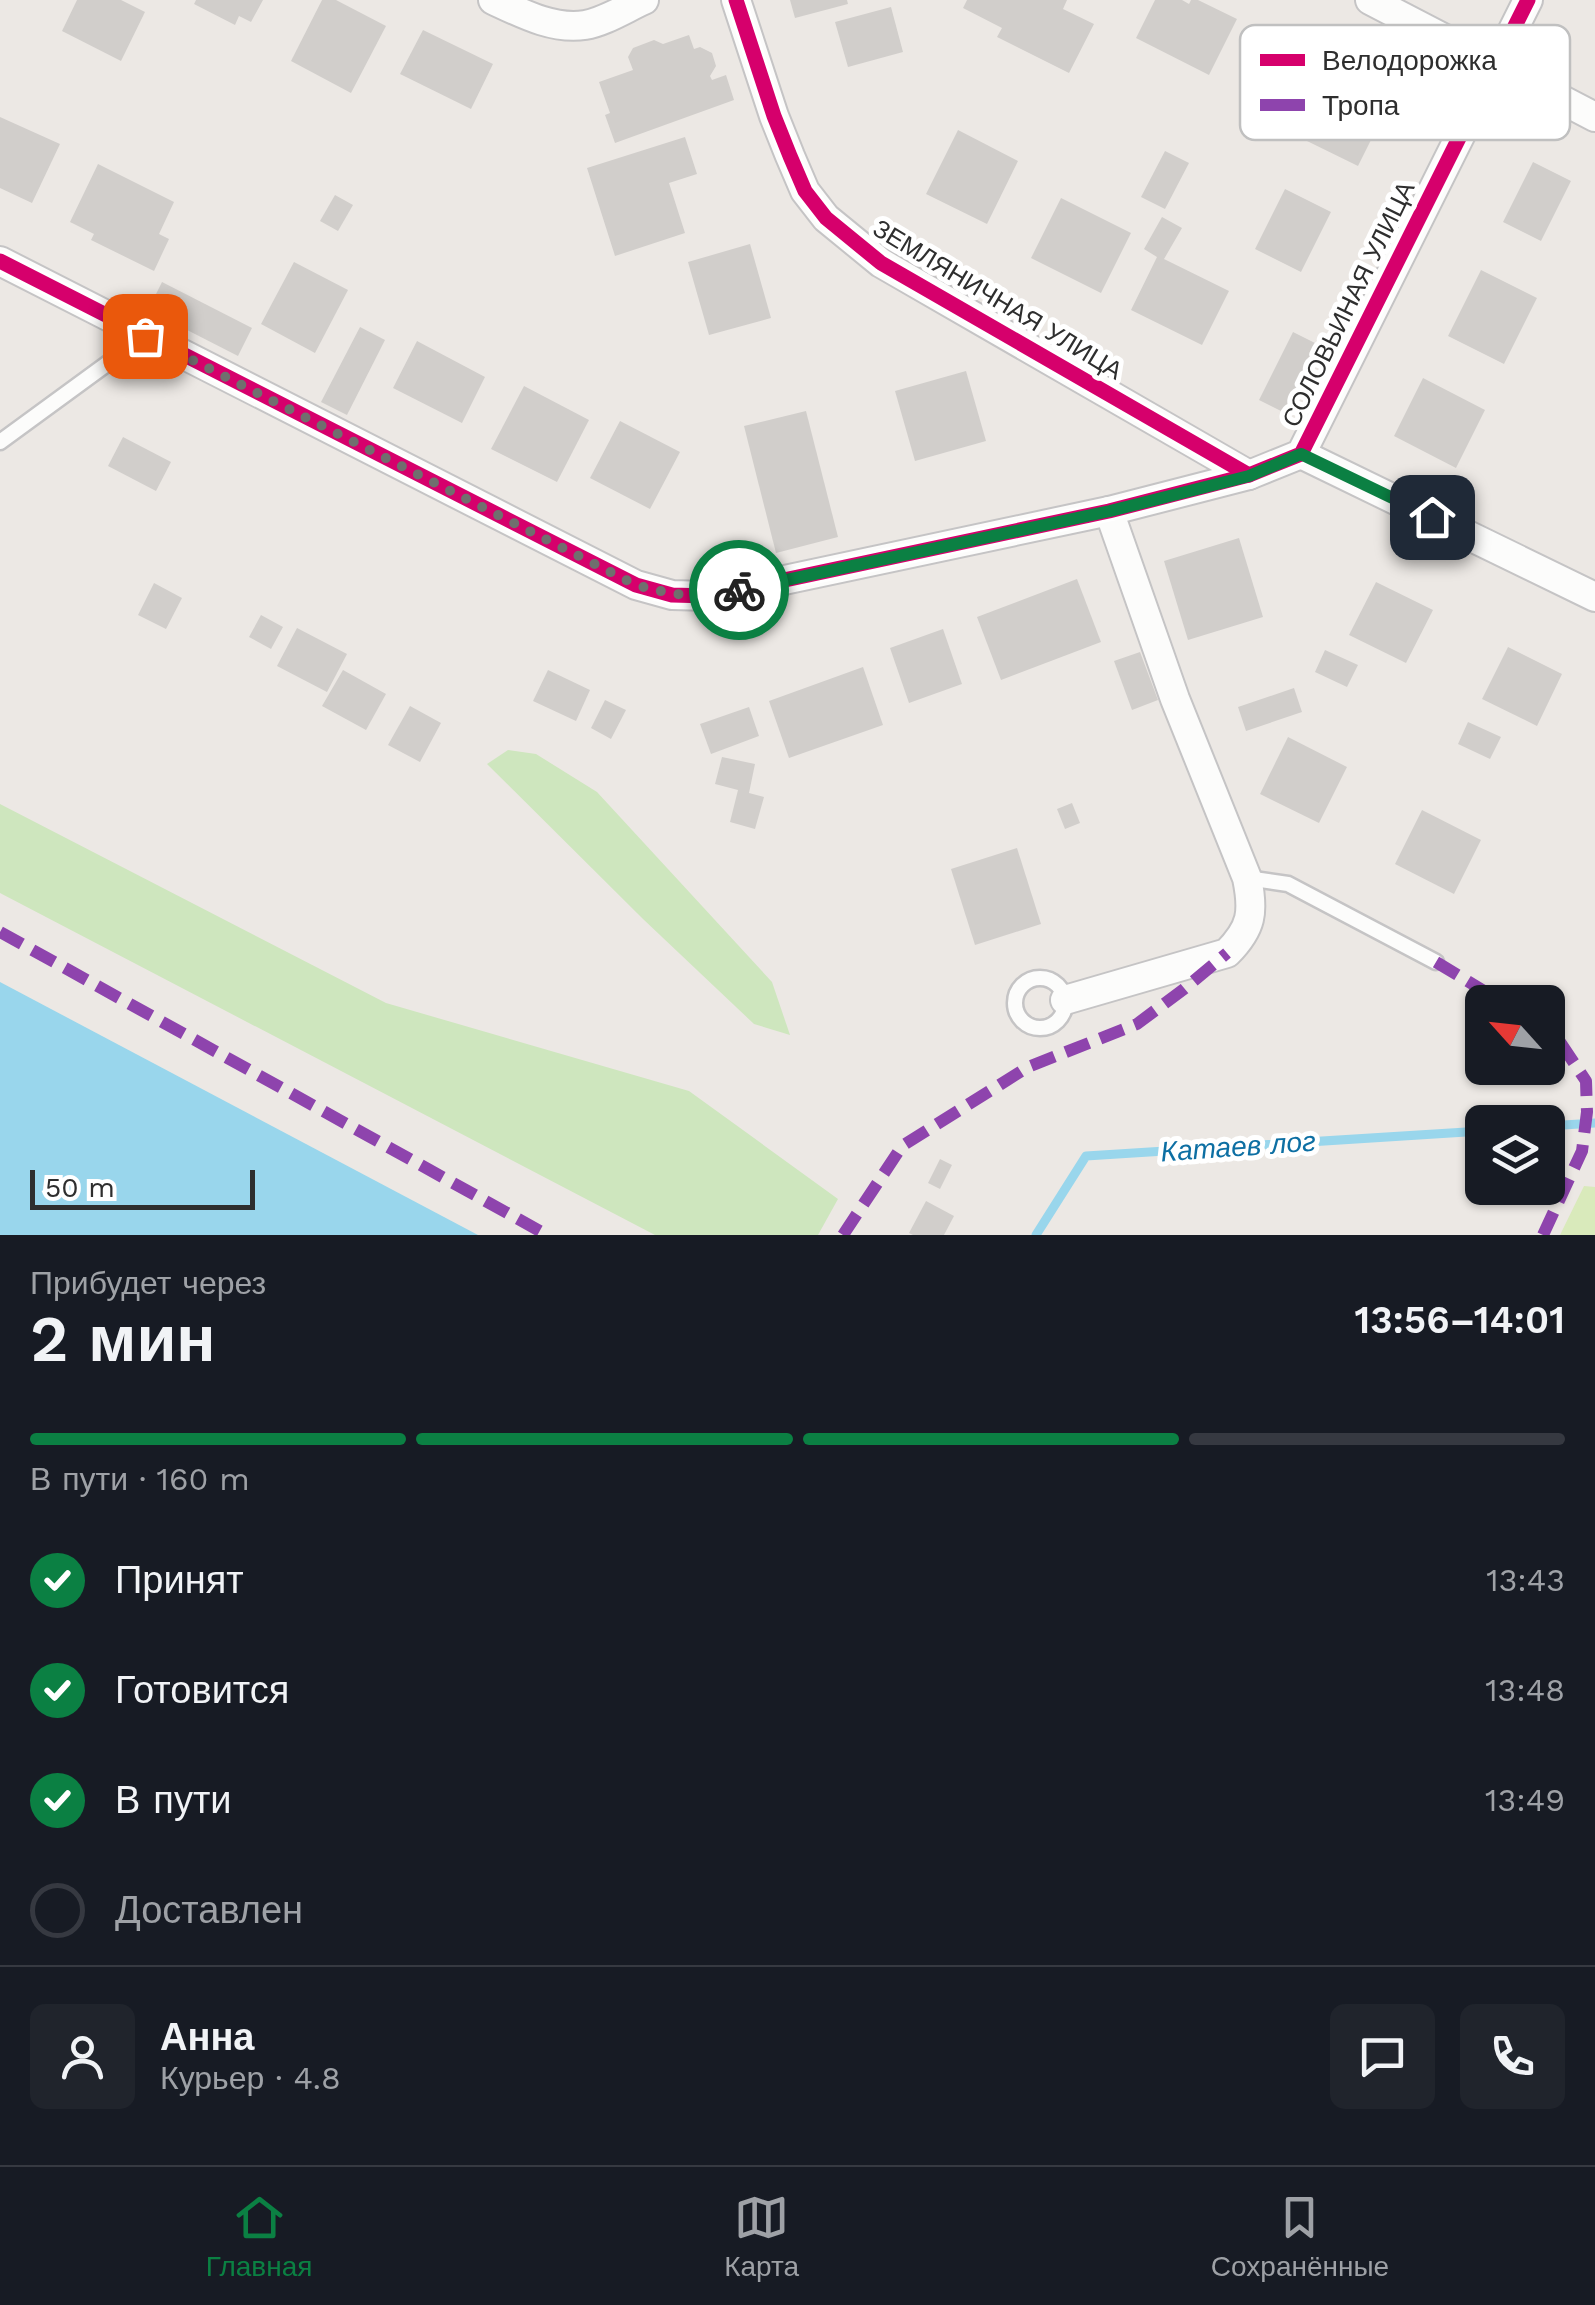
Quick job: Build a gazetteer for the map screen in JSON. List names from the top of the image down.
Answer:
{
  "streets": {
    "street": ["ЗЕМЛЯНИЧНАЯ УЛИЦА", "СОЛОВЬИНАЯ УЛИЦА"]
  },
  "crossings": [
    ["ЗЕМЛЯНИЧНАЯ УЛИЦА", "СОЛОВЬИНАЯ УЛИЦА"]
  ],
  "water": ["Катаев лог"],
  "legend": ["Велодорожка", "Тропа"],
  "scale_bar": "50 m",
  "north": "top left",
  "page": {
    "scale": "50 m",
    "heading": ["2 мин", "Прибудет через", "13:56–14:01"],
    "panel": ["Анна", "Курьер · 4.8"],
    "bar": "В пути · 160 m",
    "list": [
      ["Принят", "13:43"],
      ["Готовится", "13:48"],
      ["В пути", "13:49"],
      "Доставлен"
    ],
    "tabs": ["Главная", "Карта", "Сохранённые"]
  }
}
